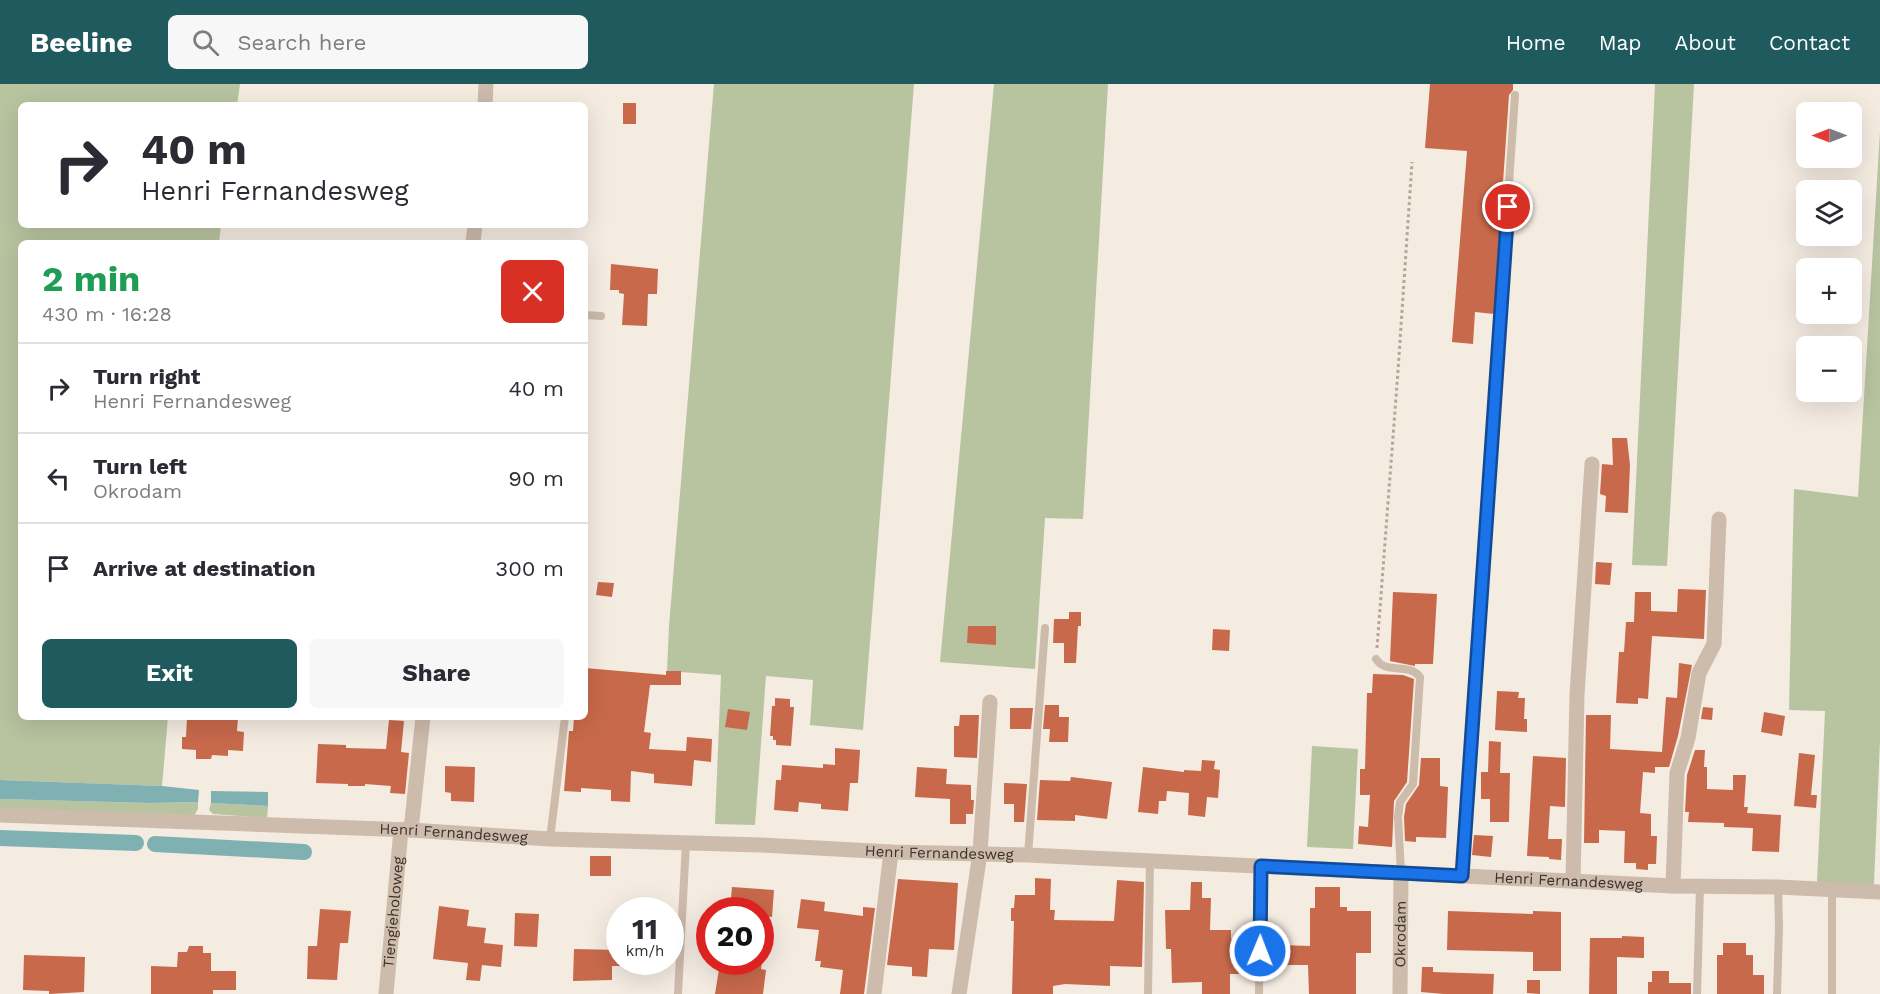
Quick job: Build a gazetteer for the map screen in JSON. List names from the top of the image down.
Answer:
{
  "streets": {
    "street": ["Henri Fernandesweg", "Tiengieholoweg", "Okrodam"]
  },
  "crossings": [
    ["Henri Fernandesweg", "Tiengieholoweg"],
    ["Henri Fernandesweg", "Okrodam"]
  ],
  "north": "left",
  "page": {
    "header": "Beeline",
    "search": "Search here",
    "nav": [
      "Home",
      "Map",
      "About",
      "Contact"
    ],
    "map_buttons": ["+", "−"],
    "turn": ["40 m", "Henri Fernandesweg"],
    "heading": ["2 min", "430 m · 16:28"],
    "list": [
      {
        "name": "Turn right",
        "note": "Henri Fernandesweg",
        "value": "40 m"
      },
      {
        "name": "Turn left",
        "note": "Okrodam",
        "value": "90 m"
      },
      {
        "name": "Arrive at destination",
        "value": "300 m"
      }
    ],
    "buttons": ["Exit", "Share"],
    "speed": "11 km/h",
    "limit": "20"
  }
}
